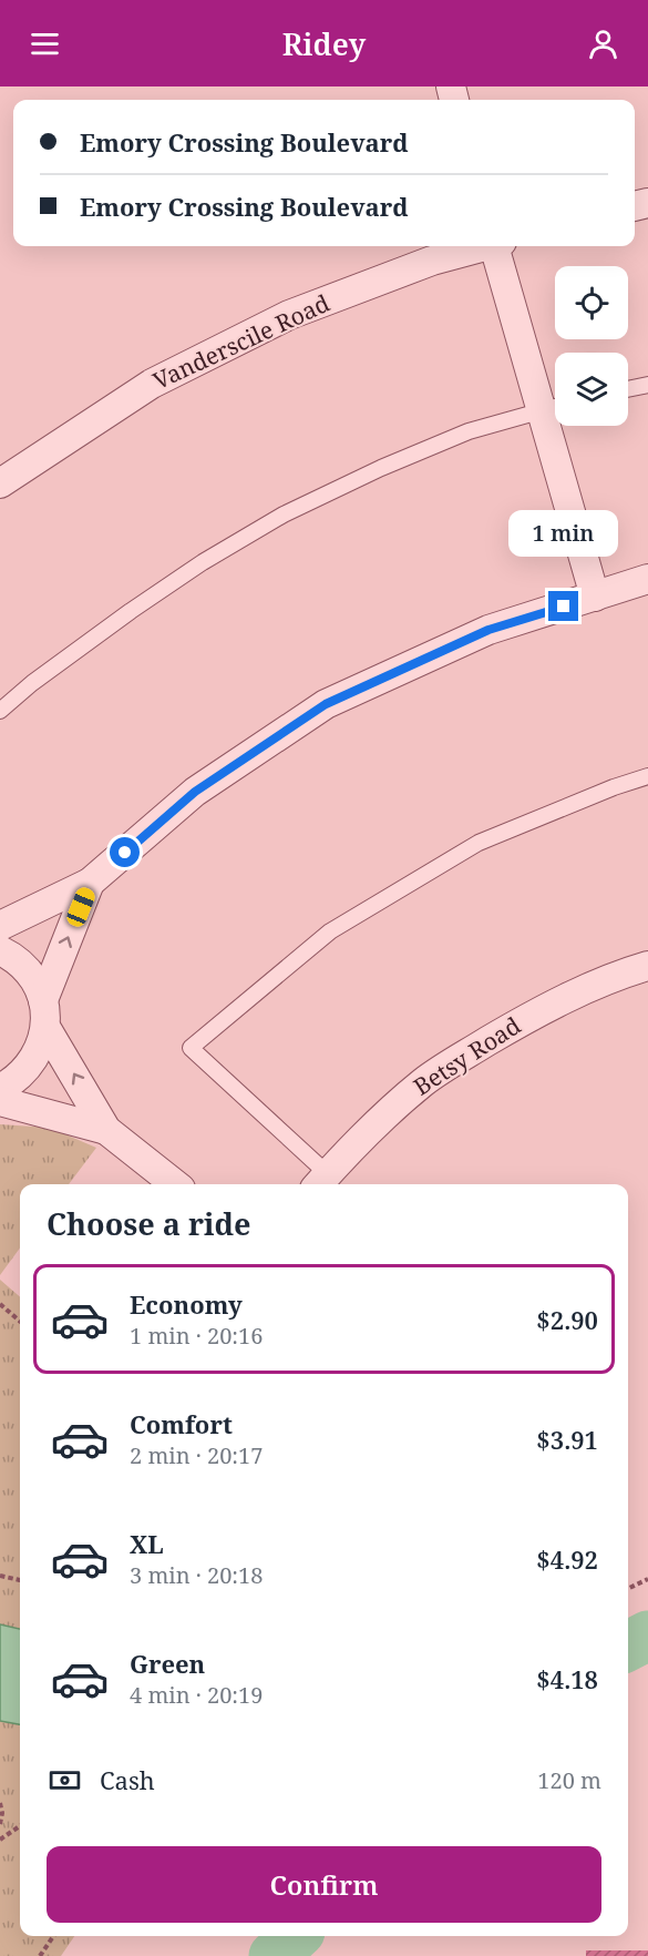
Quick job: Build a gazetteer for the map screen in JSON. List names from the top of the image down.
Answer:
{
  "streets": {
    "street": ["Vanderscile Road", "Betsy Road"]
  },
  "page": {
    "header": "Ridey",
    "banner": ["Emory Crossing Boulevard", "Emory Crossing Boulevard"],
    "bubble": "1 min",
    "heading": "Choose a ride",
    "list": [
      {
        "name": "Economy",
        "note": "1 min · 20:16",
        "value": "$2.90"
      },
      {
        "name": "Comfort",
        "note": "2 min · 20:17",
        "value": "$3.91"
      },
      {
        "name": "XL",
        "note": "3 min · 20:18",
        "value": "$4.92"
      },
      {
        "name": "Green",
        "note": "4 min · 20:19",
        "value": "$4.18"
      }
    ],
    "pay": ["Cash", "120 m"],
    "buttons": "Confirm"
  }
}
